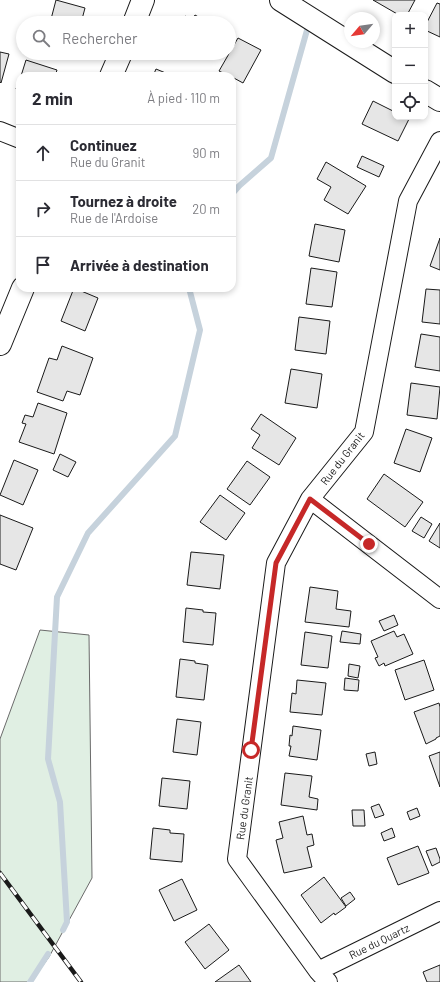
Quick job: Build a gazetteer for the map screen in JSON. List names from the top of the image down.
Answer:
{
  "streets": {
    "street": ["Rue du Granit", "Rue du Quartz"]
  },
  "crossings": [
    ["Rue du Granit", "Rue du Quartz"]
  ],
  "north": "bottom left",
  "page": {
    "map_buttons": ["+", "−"],
    "search": "Rechercher",
    "heading": ["2 min", "À pied · 110 m"],
    "list": [
      ["Continuez", "Rue du Granit", "90 m"],
      ["Tournez à droite", "Rue de l'Ardoise", "20 m"],
      "Arrivée à destination"
    ]
  }
}
